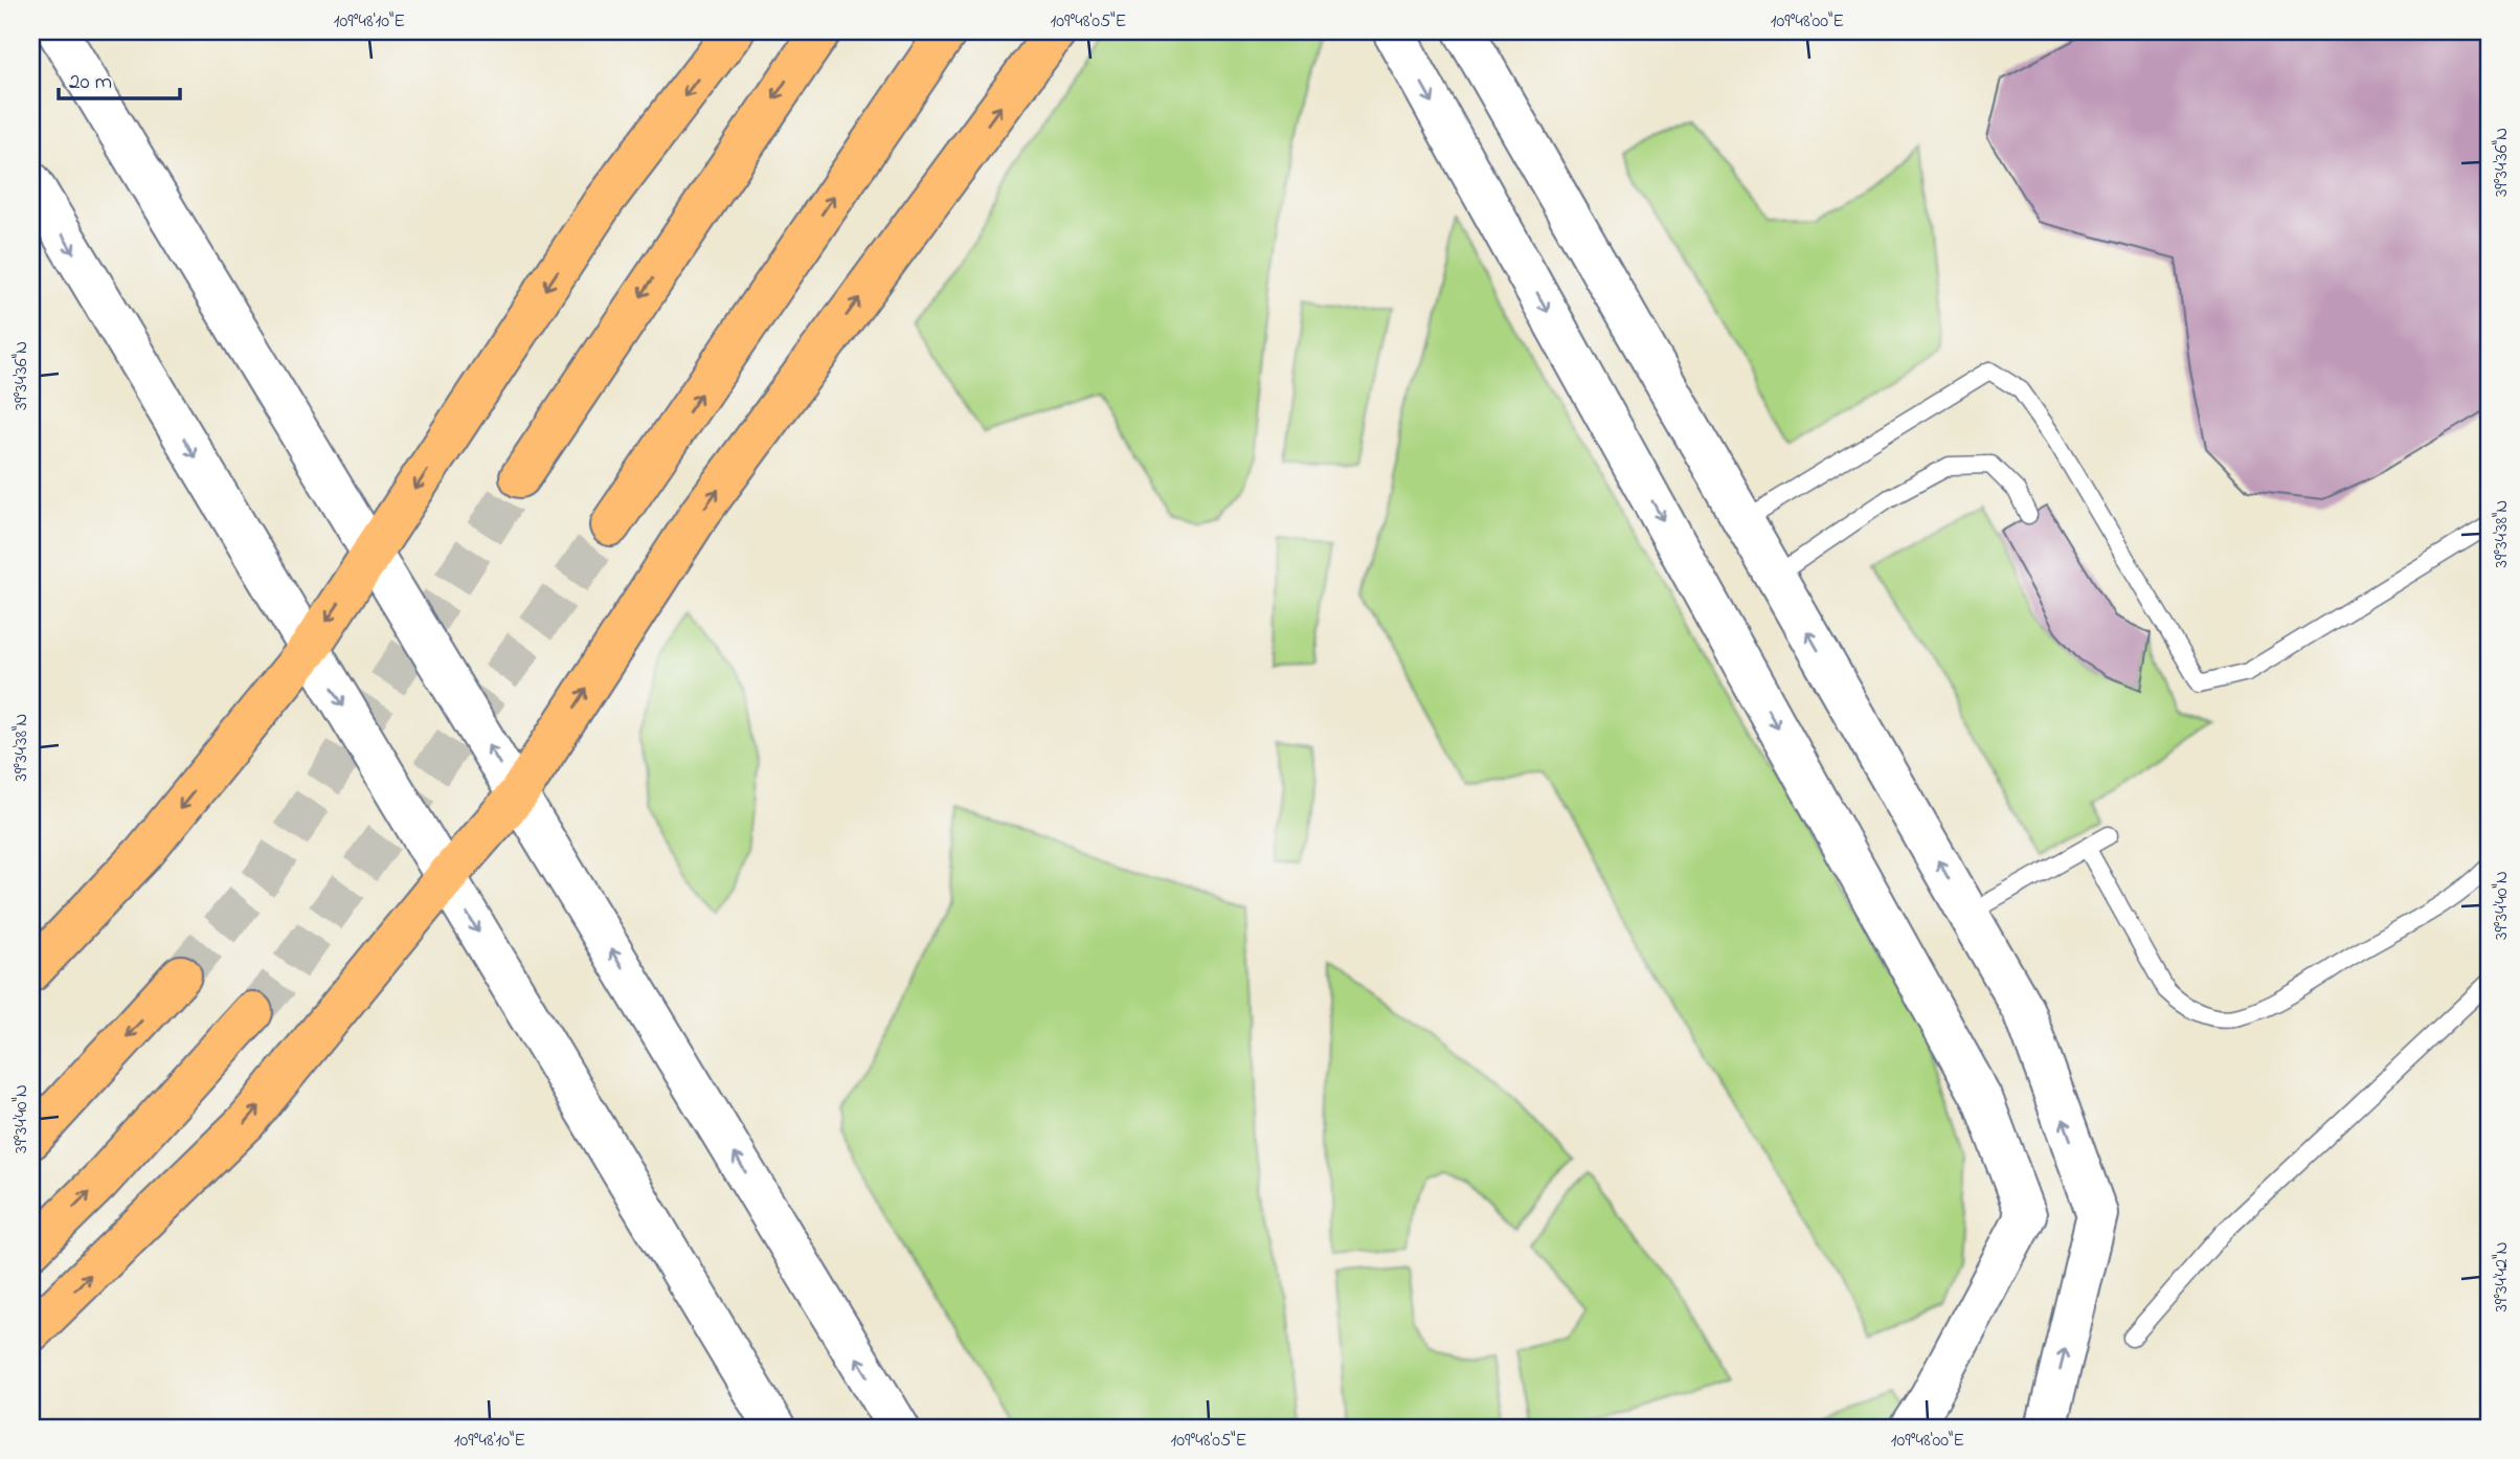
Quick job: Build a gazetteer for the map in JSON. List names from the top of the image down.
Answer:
{
  "scale_bar": "20 m",
  "coordinates": [
    "109°48'10\"E",
    "109°48'05\"E",
    "109°48'00\"E",
    "39°34'36\"N",
    "39°34'38\"N",
    "39°34'40\"N",
    "39°34'42\"N"
  ]
}
